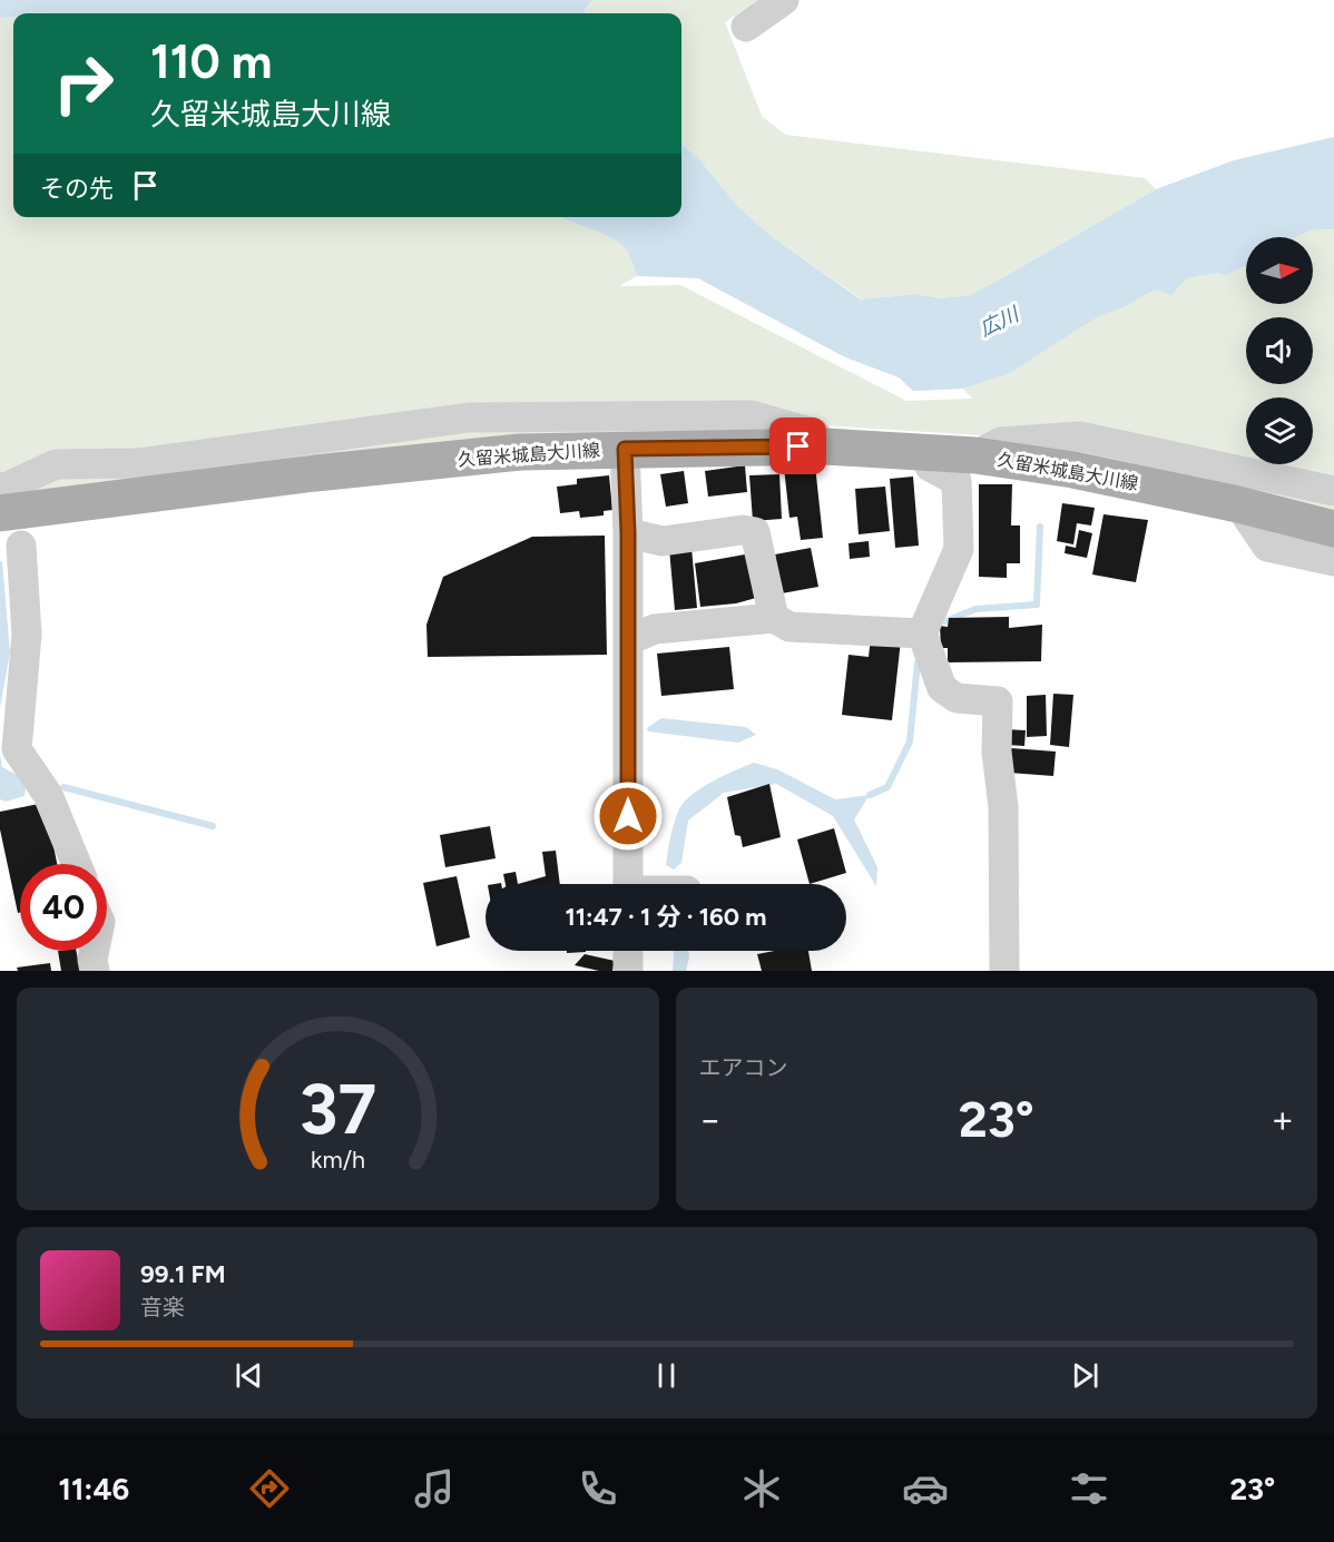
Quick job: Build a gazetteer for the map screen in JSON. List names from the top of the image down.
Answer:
{
  "streets": {
    "main road": ["久留米城島大川線"]
  },
  "water": ["広川"],
  "north": "right",
  "page": {
    "turn": ["110 m", "久留米城島大川線"],
    "then": "その先",
    "limit": "40",
    "trip": "11:47 · 1 分 · 160 m",
    "tile": "エアコン",
    "heat": ["−", "23°", "+"],
    "song": ["99.1 FM", "音楽"],
    "tabs": ["11:46", "23°"],
    "gauge": ["37", "km/h"]
  }
}
